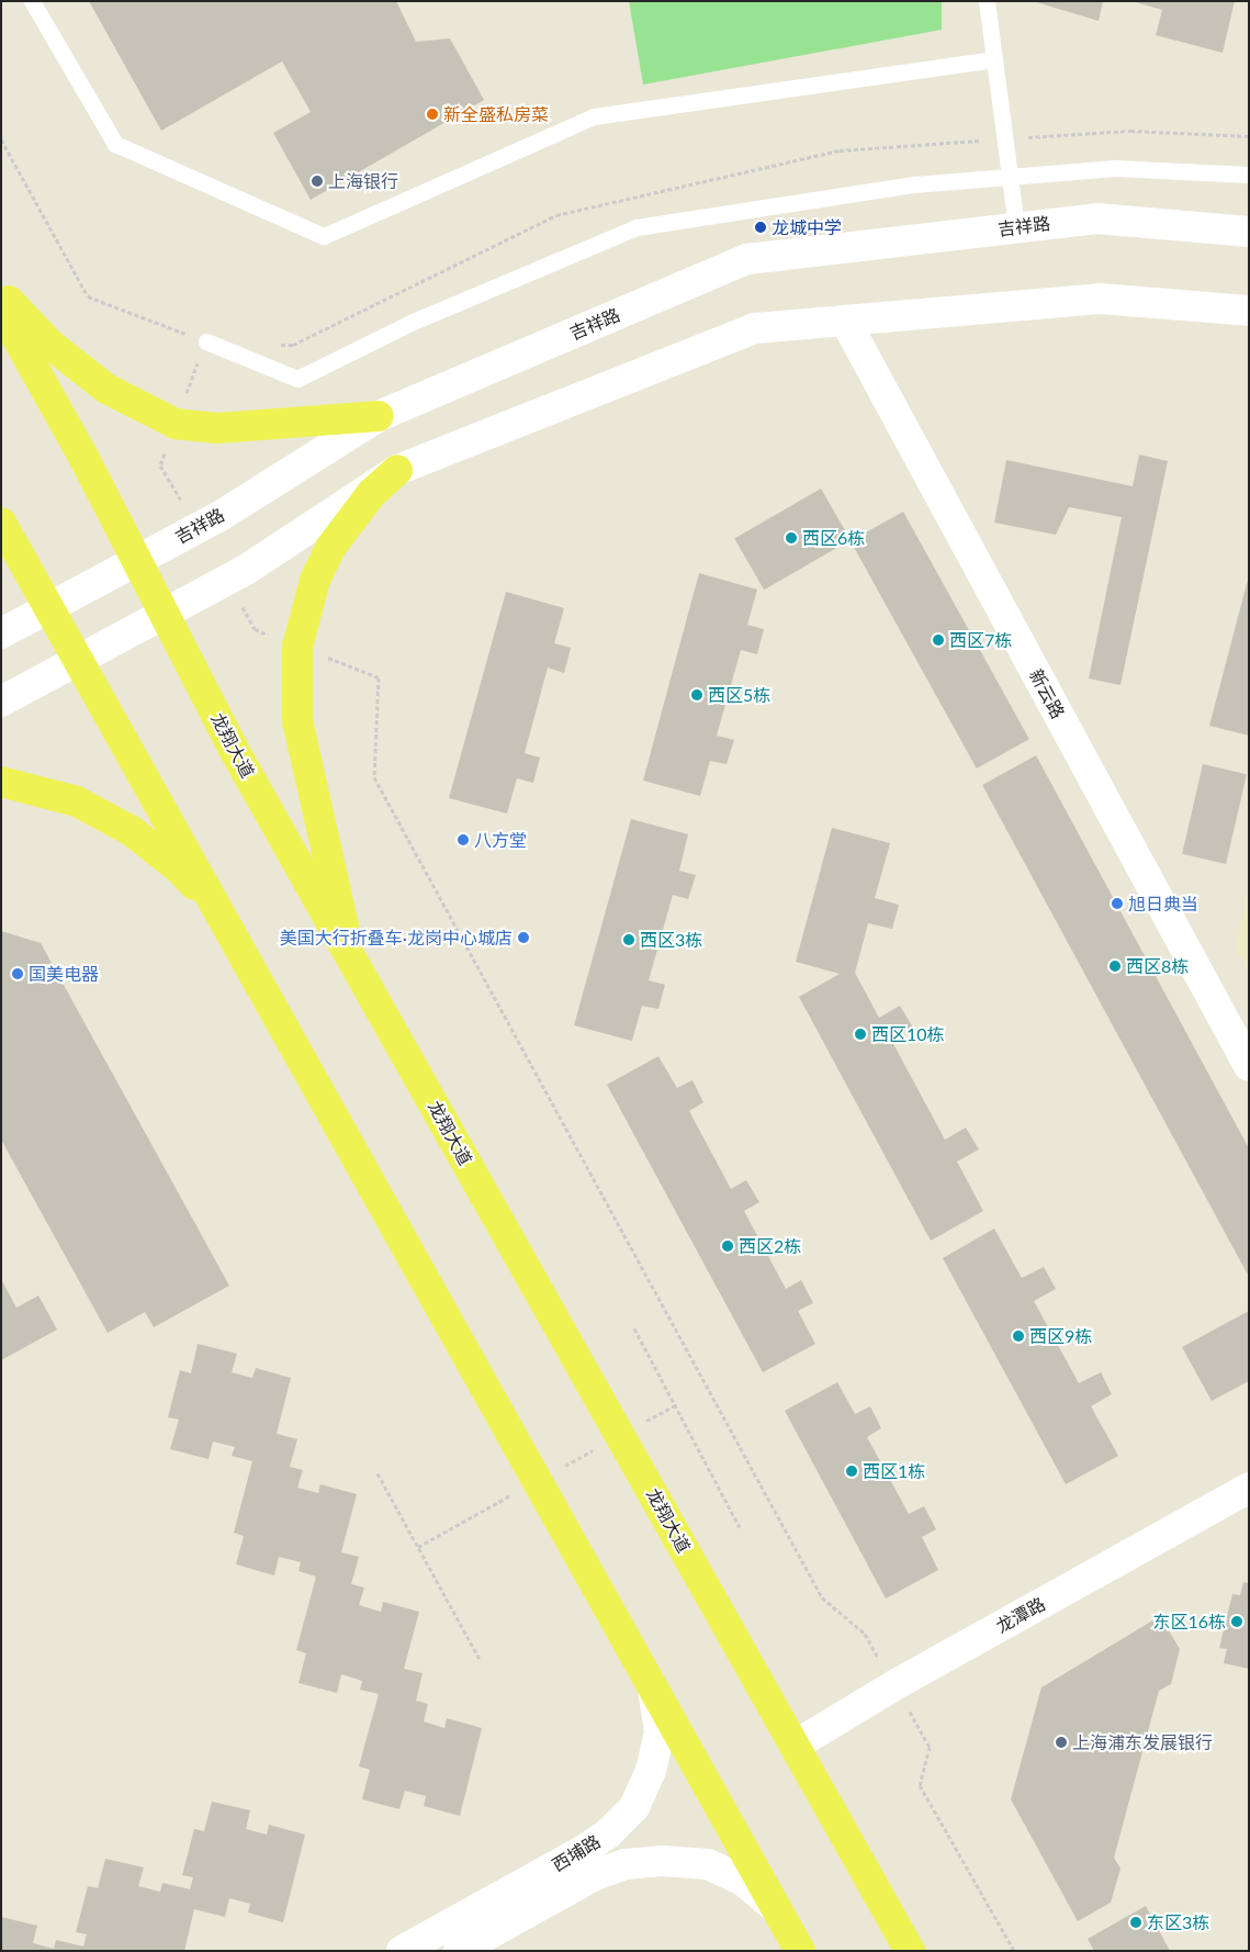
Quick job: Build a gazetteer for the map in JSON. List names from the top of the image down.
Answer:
{
  "streets": {
    "main road": [
      "吉祥路",
      "新云路",
      "龙翔大道",
      "龙潭路",
      "西埔路"
    ]
  },
  "crossings": [
    ["吉祥路", "龙翔大道"],
    ["龙翔大道", "龙潭路"]
  ],
  "places": [
    "新全盛私房菜",
    "上海银行",
    "龙城中学",
    "西区6栋",
    "西区7栋",
    "西区5栋",
    "八方堂",
    "旭日典当",
    "美国大行折叠车·龙岗中心城店",
    "西区3栋",
    "西区8栋",
    "国美电器",
    "西区10栋",
    "西区2栋",
    "西区9栋",
    "西区1栋",
    "东区16栋",
    "上海浦东发展银行",
    "东区3栋"
  ]
}
